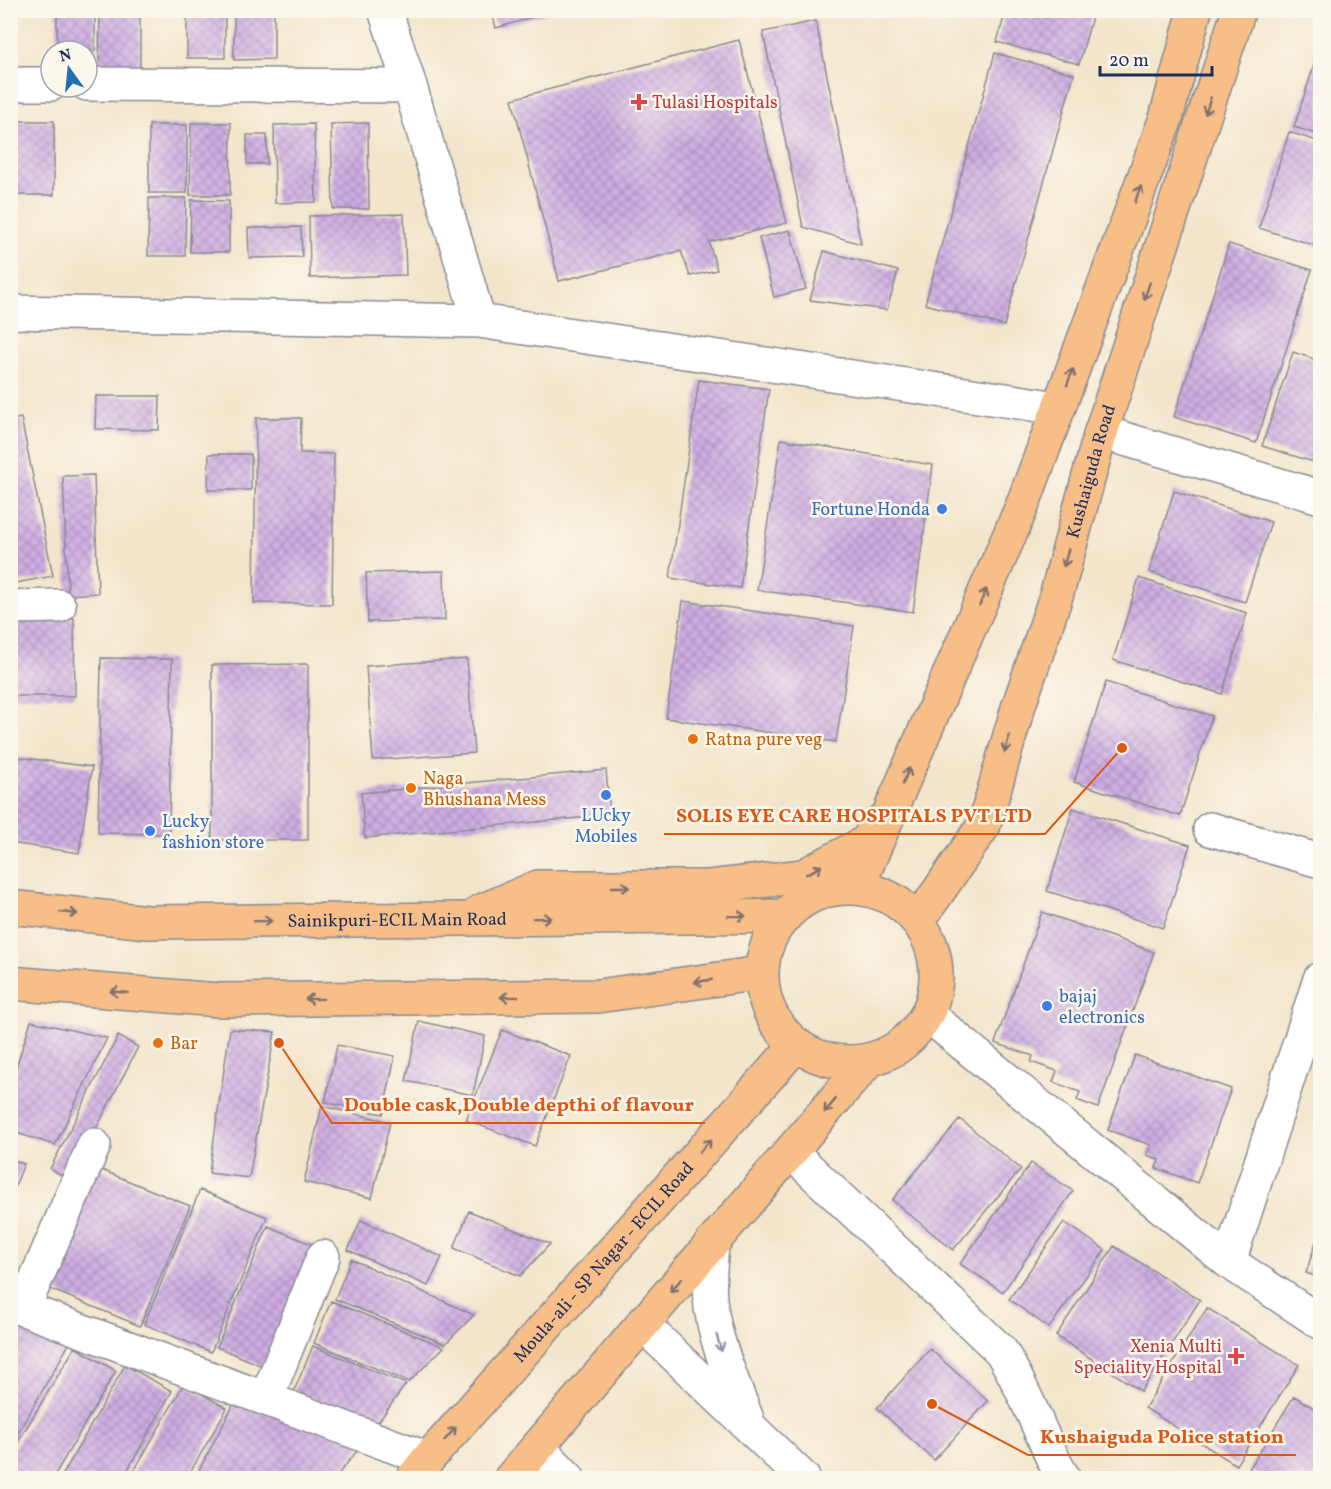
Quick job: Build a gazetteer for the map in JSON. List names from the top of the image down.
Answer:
{
  "streets": {
    "main road": ["Kushaiguda Road", "Sainikpuri-ECIL Main Road", "Moula-ali - SP Nagar - ECIL Road"]
  },
  "crossings": [
    ["Kushaiguda Road", "Sainikpuri-ECIL Main Road"],
    ["Kushaiguda Road", "Moula-ali - SP Nagar - ECIL Road"],
    ["Sainikpuri-ECIL Main Road", "Moula-ali - SP Nagar - ECIL Road"]
  ],
  "places": {
    "health": ["Tulasi Hospitals", "Xenia Multi Speciality Hospital"],
    "other": [
      "Fortune Honda",
      "Ratna pure veg",
      "SOLIS EYE CARE HOSPITALS PVT LTD",
      "Naga Bhushana Mess",
      "LUcky Mobiles",
      "Lucky fashion store",
      "bajaj electronics",
      "Bar",
      "Double cask,Double depthi of flavour",
      "Kushaiguda Police station"
    ]
  },
  "scale_bar": "20 m",
  "north": "top"
}
